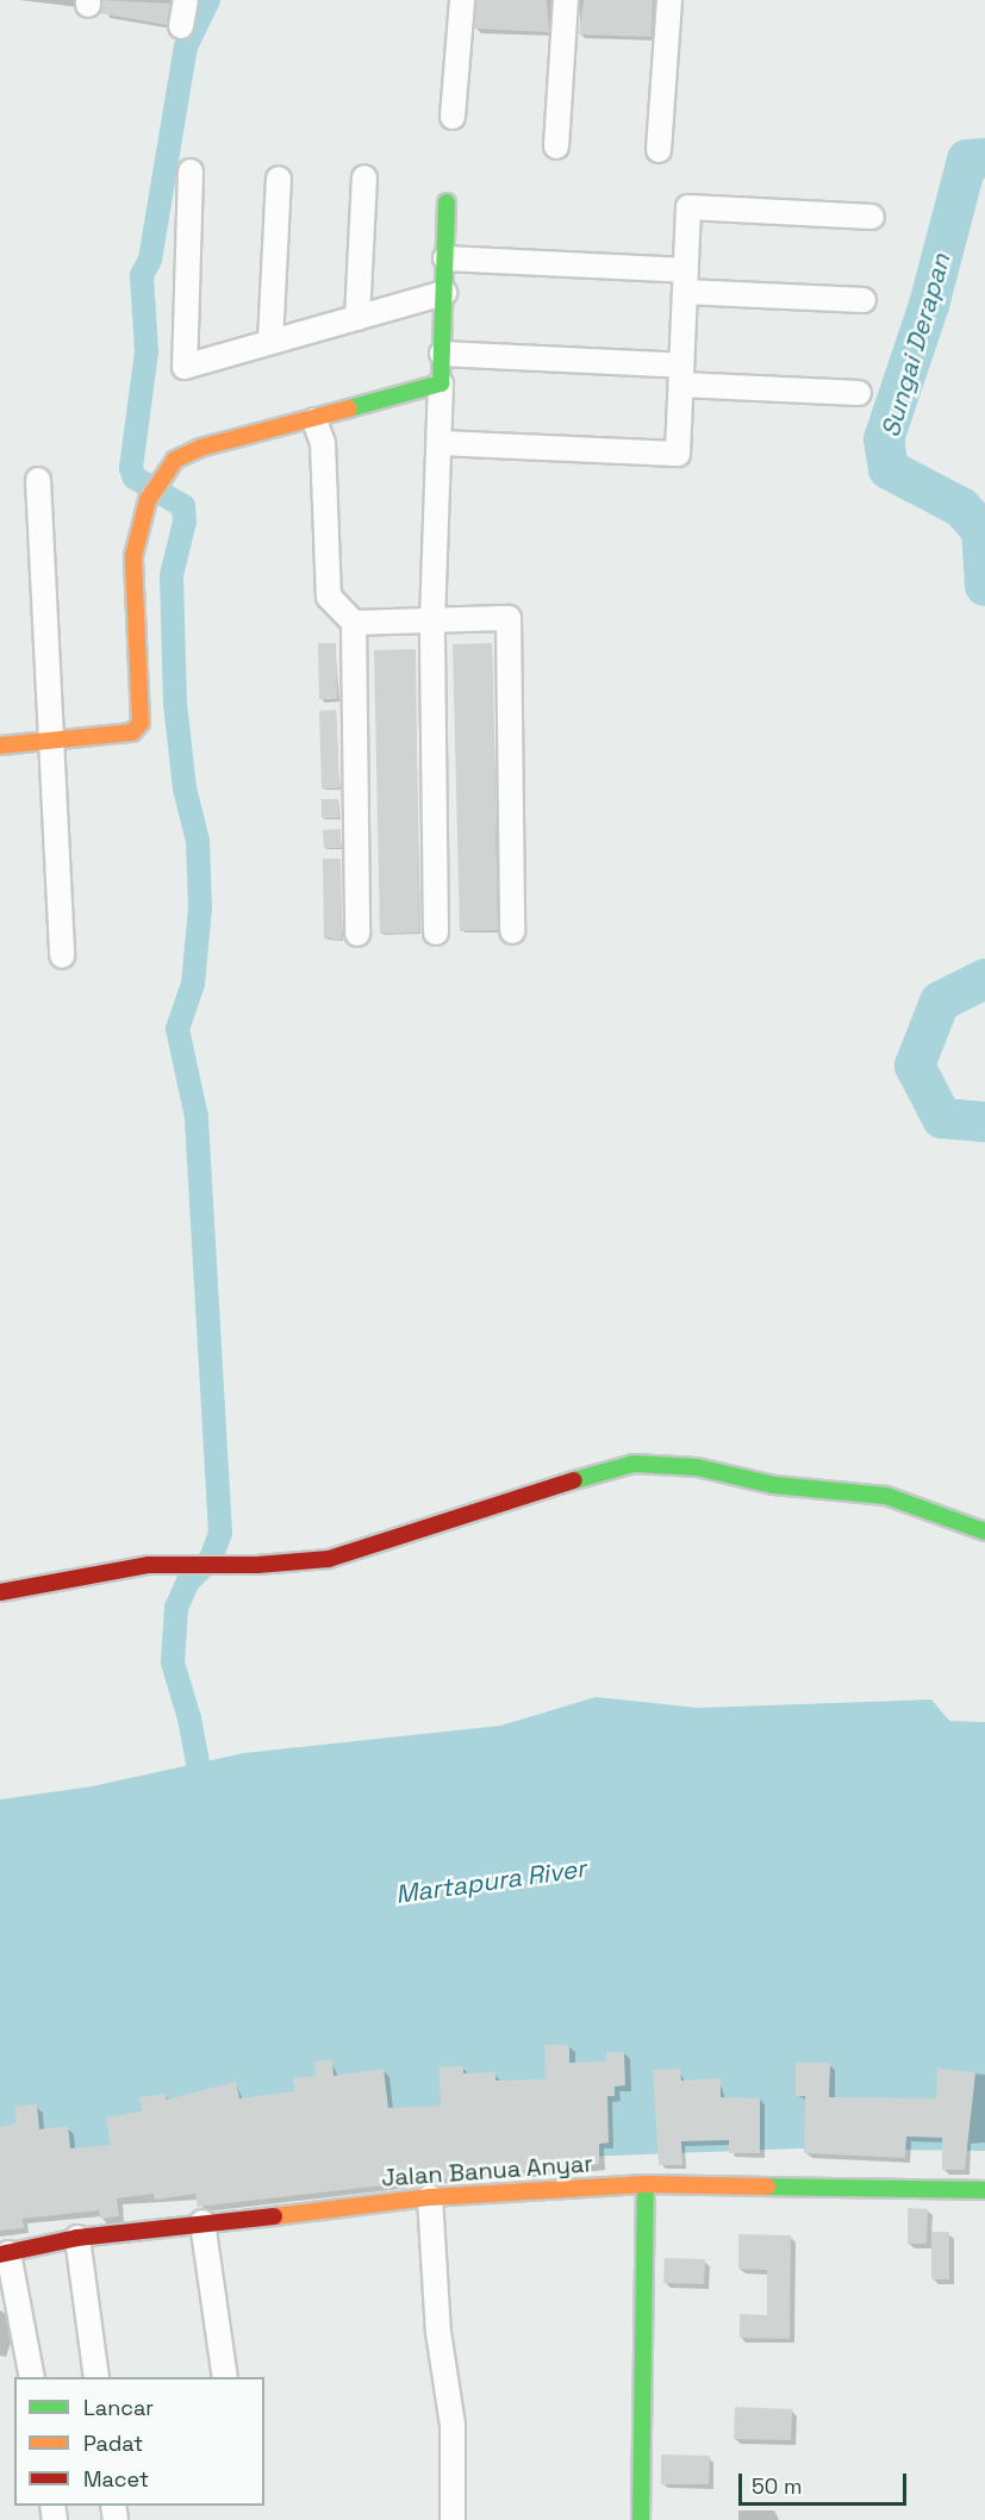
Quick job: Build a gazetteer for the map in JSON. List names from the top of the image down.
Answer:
{
  "streets": {
    "street": ["Jalan Banua Anyar"]
  },
  "water": ["Sungai Derapan", "Martapura River"],
  "legend": ["Lancar", "Padat", "Macet"],
  "scale_bar": "50 m"
}
